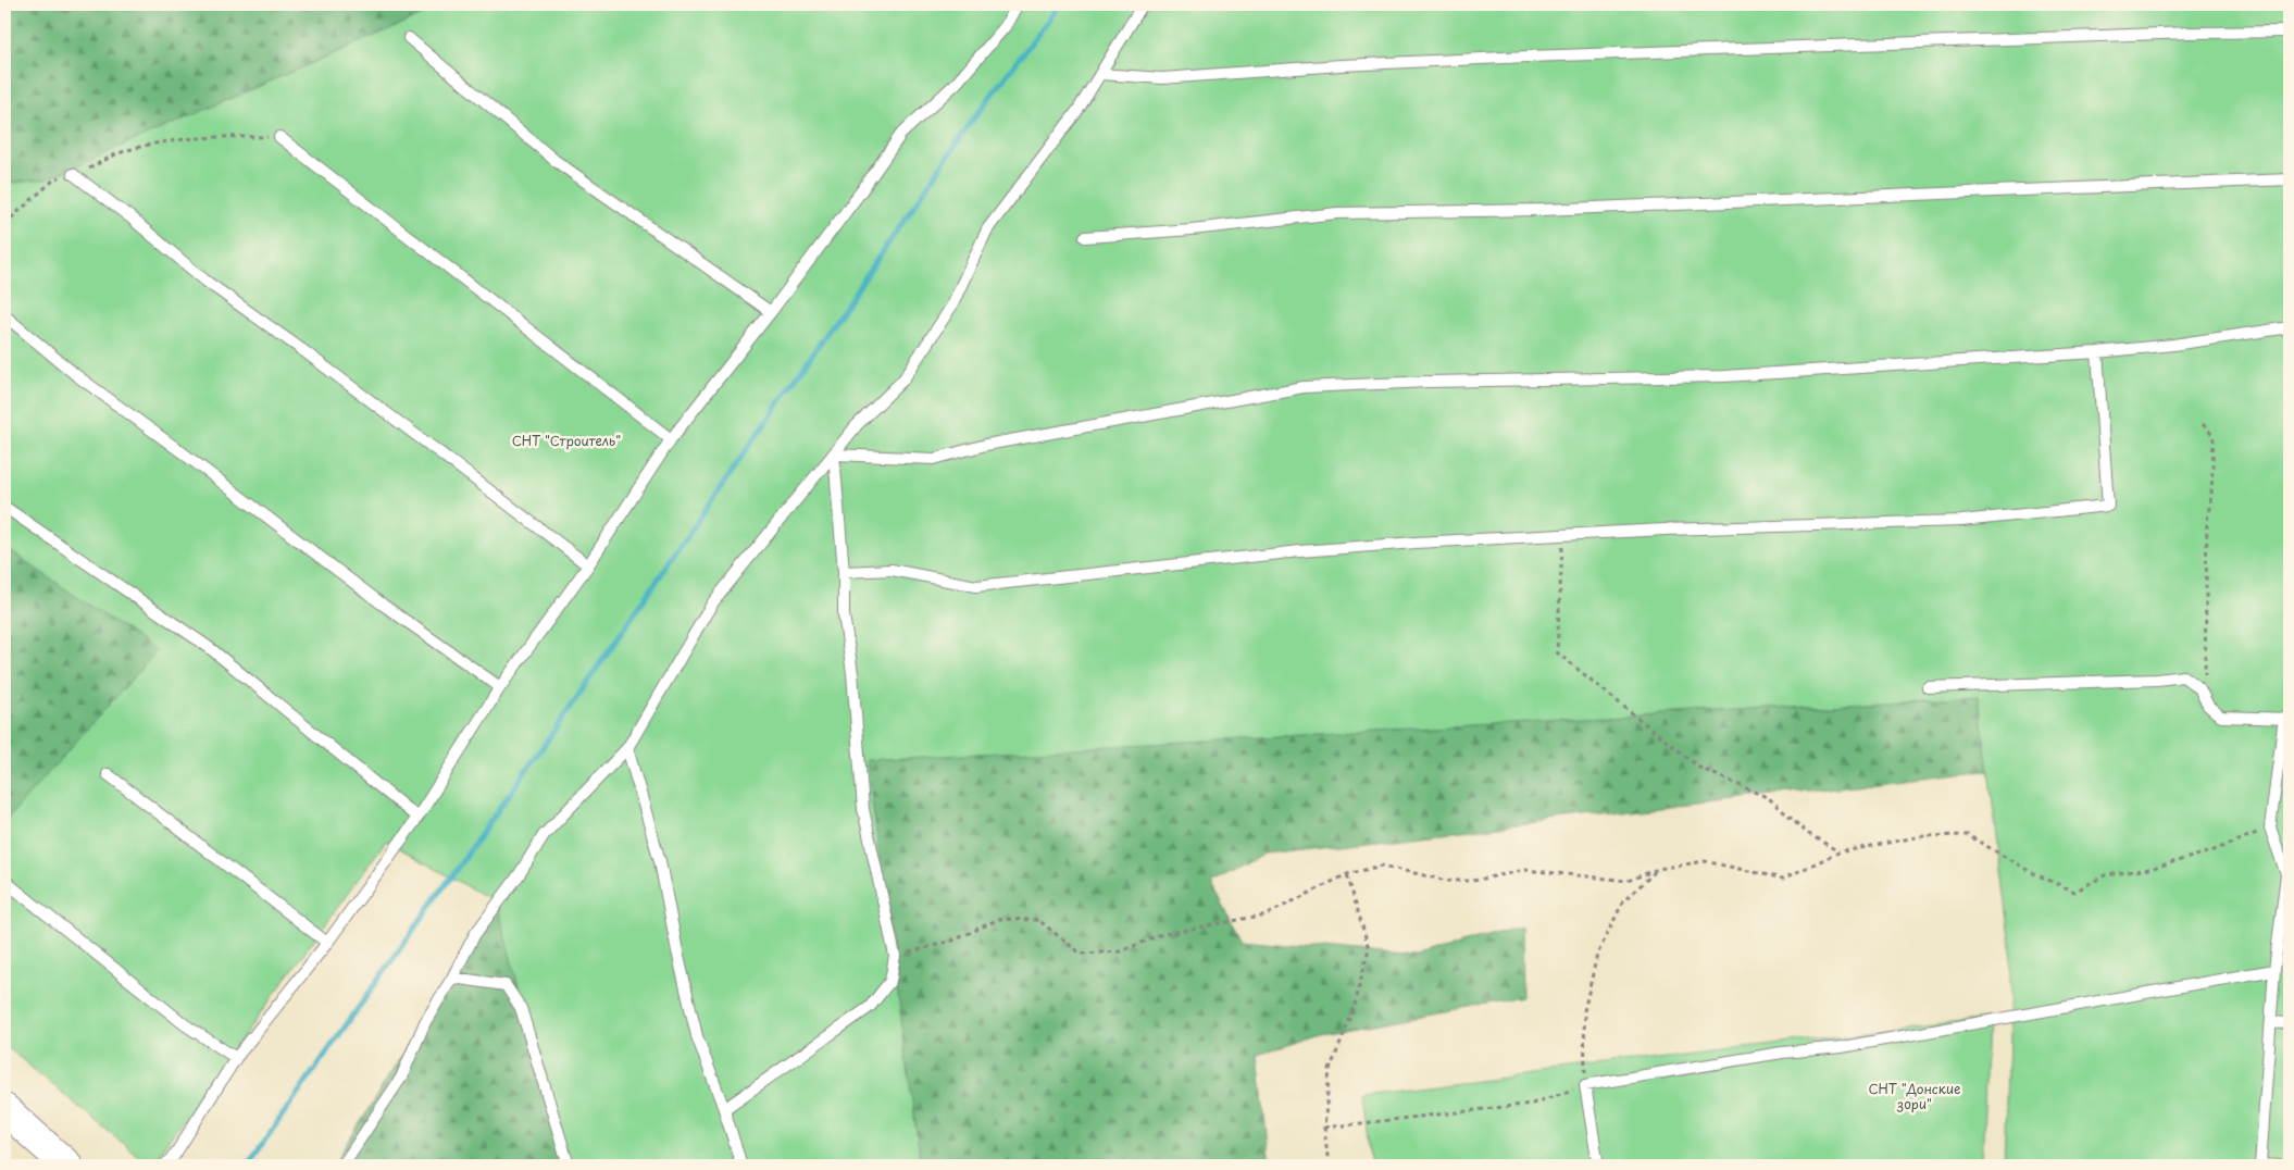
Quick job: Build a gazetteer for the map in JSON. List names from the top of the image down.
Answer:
{
  "parks": ["СНТ \"Строитель\"", "СНТ \"Донские зори\""]
}
